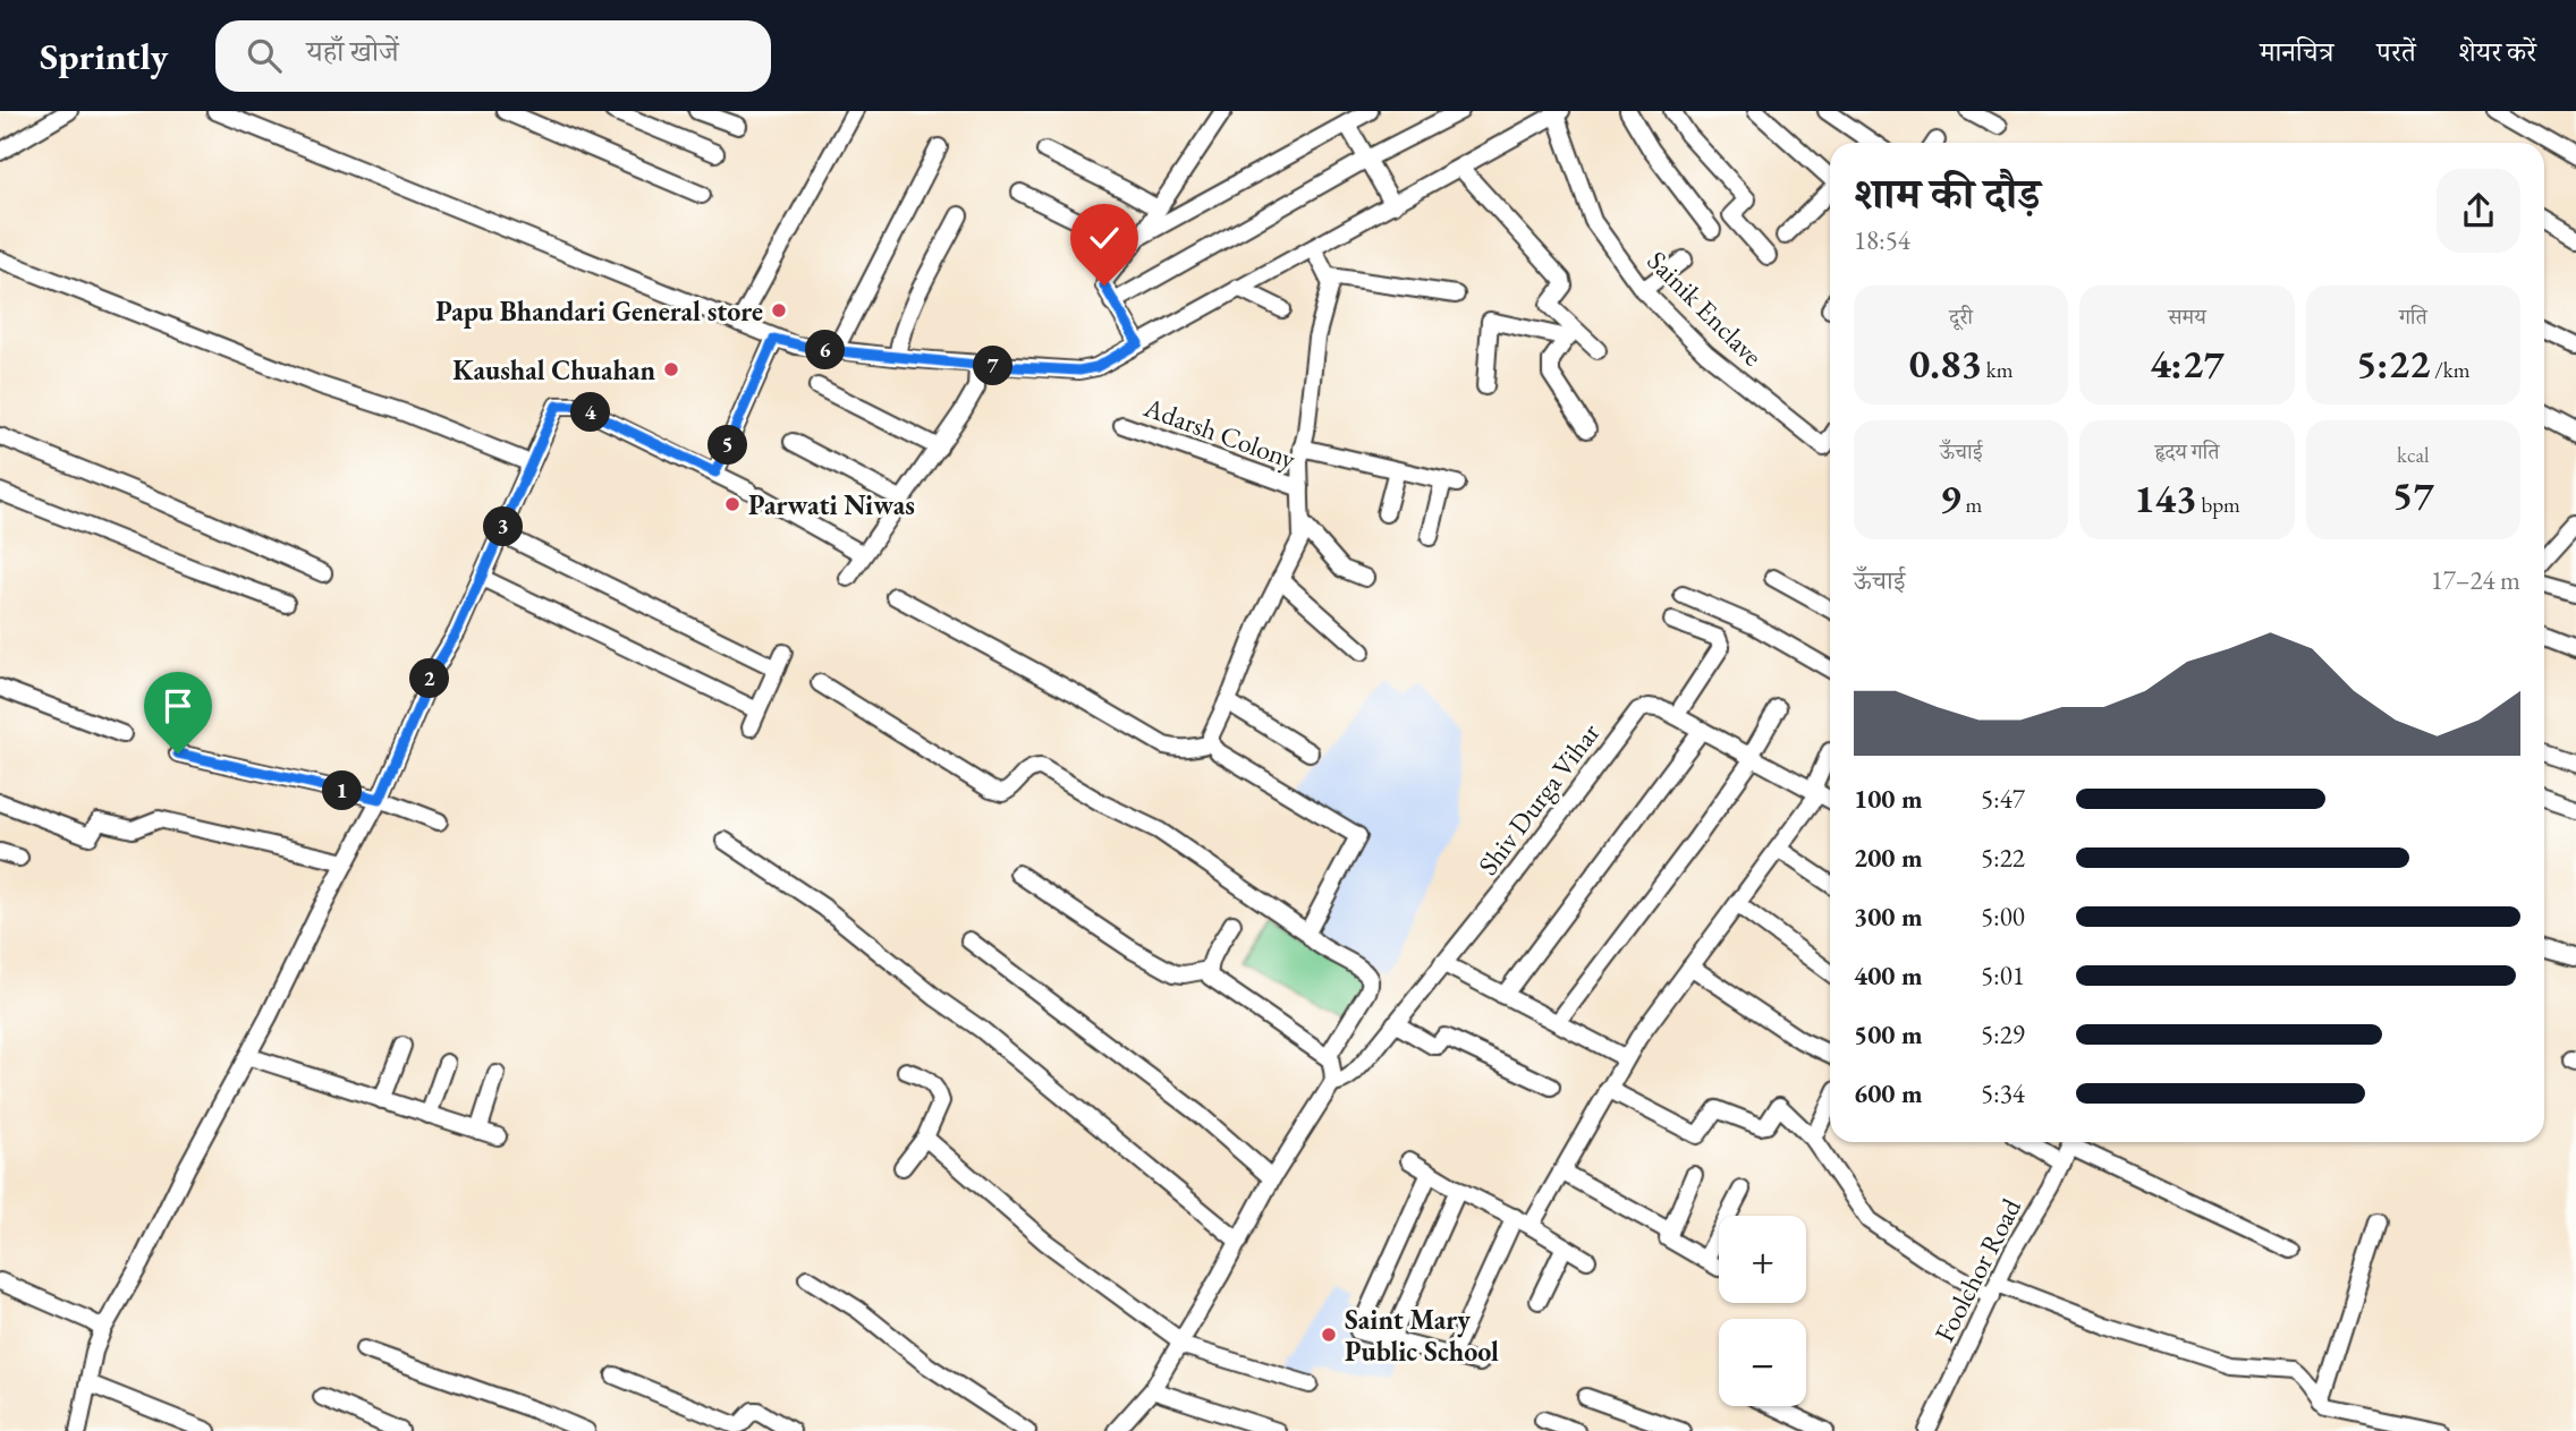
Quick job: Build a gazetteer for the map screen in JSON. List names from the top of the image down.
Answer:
{
  "streets": {
    "street": [
      "Sainik Enclave",
      "Adarsh Colony",
      "Shiv Durga Vihar",
      "Foolchor Road"
    ]
  },
  "places": [
    "Papu Bhandari General store",
    "Kaushal Chuahan",
    "Parwati Niwas",
    "Saint Mary Public School"
  ],
  "page": {
    "header": "Sprintly",
    "search": "यहाँ खोजें",
    "nav": ["मानचित्र", "परतें", "शेयर करें"],
    "heading": ["शाम की दौड़", "18:54"],
    "stats": [
      ["दूरी", "0.83 km"],
      ["समय", "4:27"],
      ["गति", "5:22 /km"],
      ["ऊँचाई", "9 m"],
      ["हृदय गति", "143 bpm"],
      ["kcal", "57"]
    ],
    "pins": [
      "6",
      "7",
      "4",
      "5",
      "3",
      "2",
      "1"
    ],
    "chart": ["ऊँचाई", "17–24 m"],
    "list": [
      {
        "name": "100 m",
        "note": "5:47"
      },
      {
        "name": "200 m",
        "note": "5:22"
      },
      {
        "name": "300 m",
        "note": "5:00"
      },
      {
        "name": "400 m",
        "note": "5:01"
      },
      {
        "name": "500 m",
        "note": "5:29"
      },
      {
        "name": "600 m",
        "note": "5:34"
      }
    ],
    "map_buttons": ["+", "−"]
  }
}
